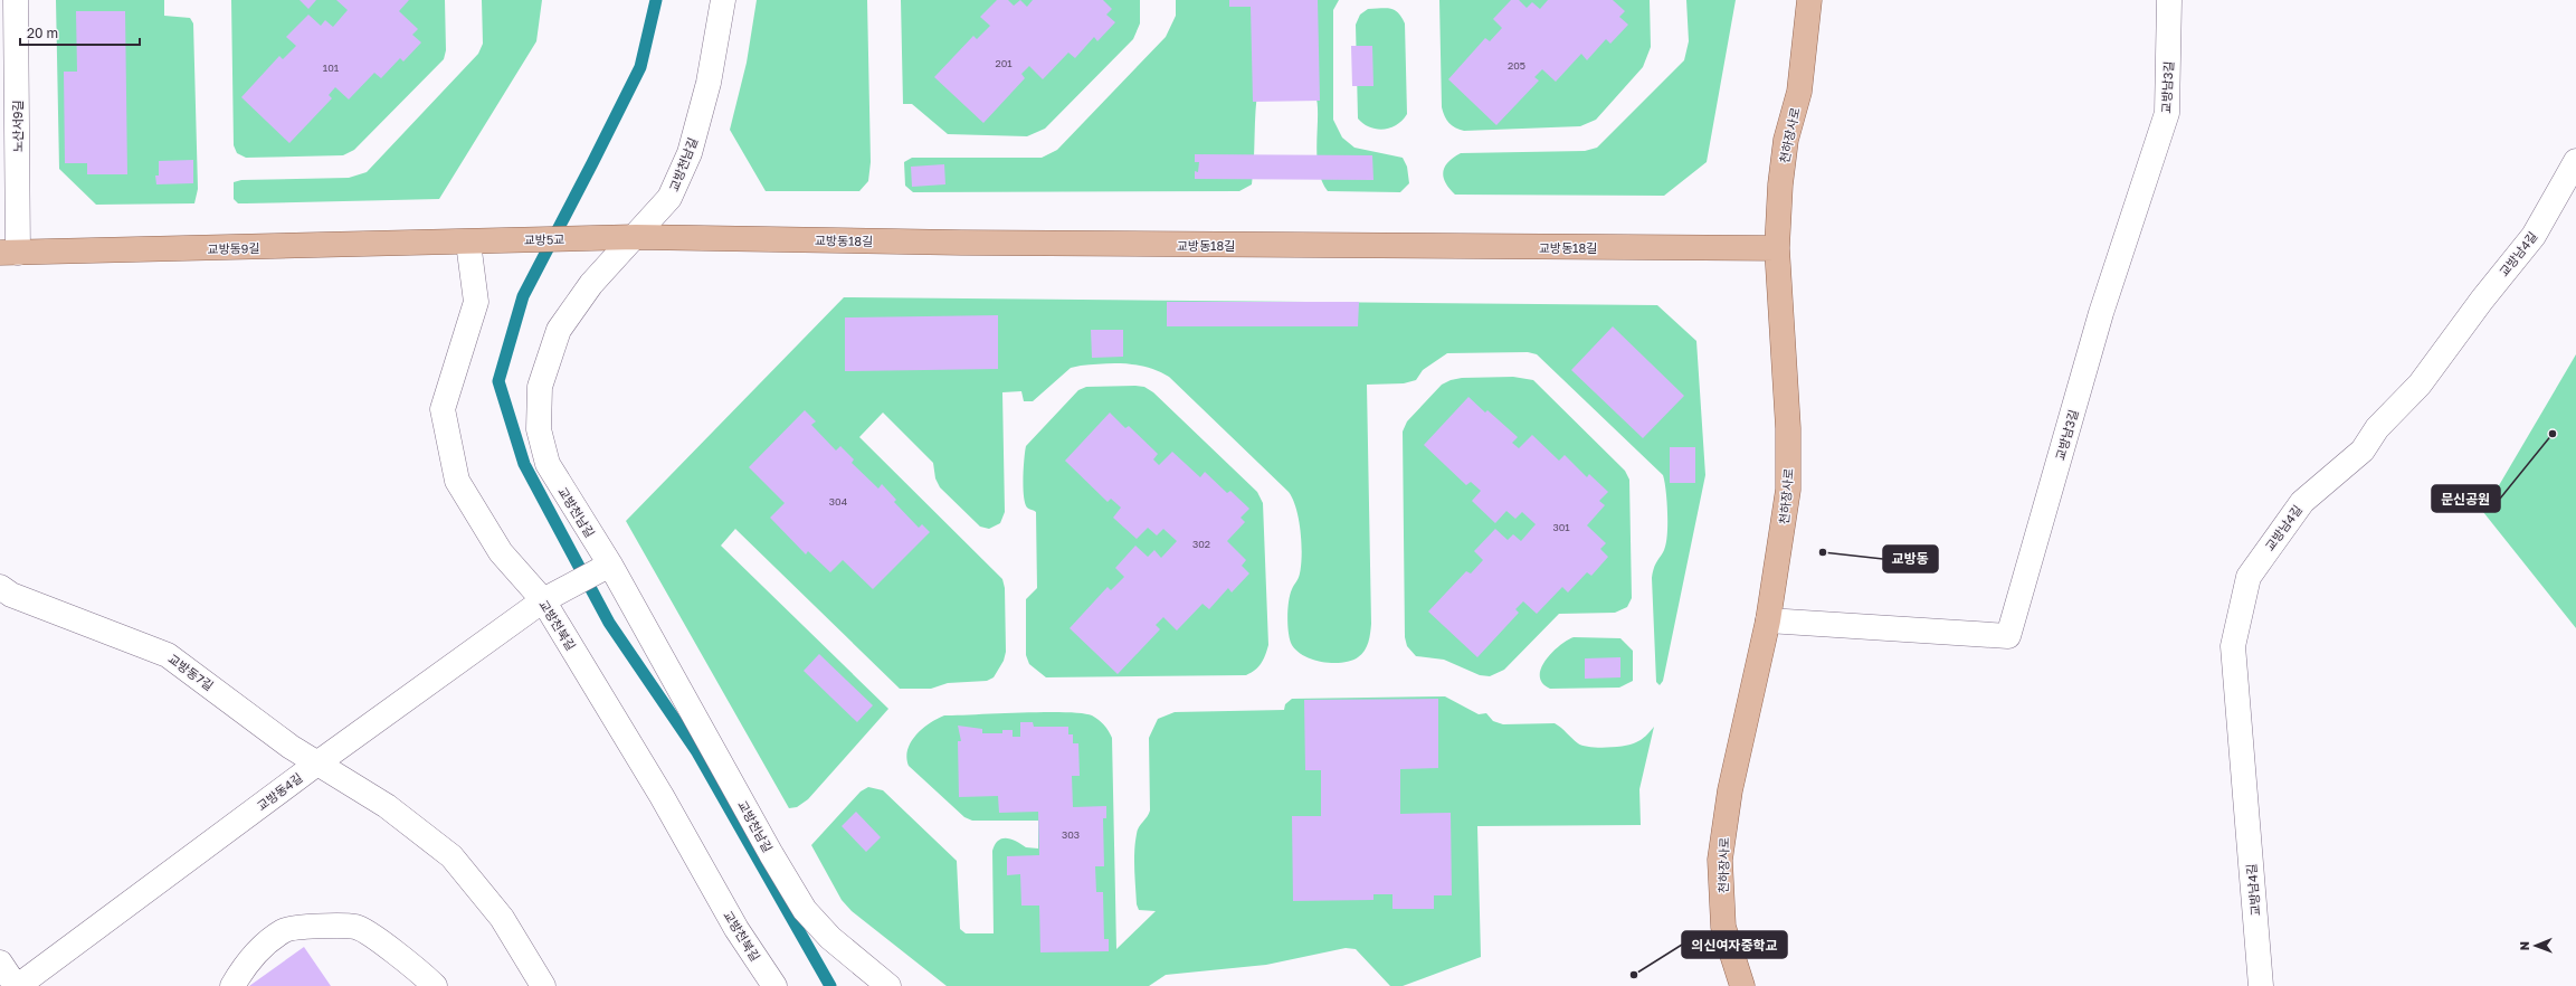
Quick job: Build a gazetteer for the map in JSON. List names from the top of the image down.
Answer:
{
  "streets": {
    "main road": [
      "천하장사로",
      "교방5교",
      "교방동18길",
      "교방동9길"
    ],
    "street": [
      "교방남3길",
      "노산서9길",
      "교방천남길",
      "교방남4길",
      "교방천북길",
      "교방동7길",
      "교방동4길"
    ]
  },
  "crossings": [
    ["교방남3길", "천하장사로"],
    ["노산서9길", "교방동9길"],
    ["천하장사로", "교방동18길"],
    ["교방천남길", "교방동18길"],
    ["교방천남길", "교방동4길"],
    ["교방5교", "교방동18길"],
    ["교방5교", "교방동9길"],
    ["교방5교", "교방천북길"],
    ["교방동9길", "교방천북길"],
    ["교방천북길", "교방동4길"],
    ["교방동7길", "교방동4길"]
  ],
  "places": ["문신공원", "교방동", "의신여자중학교"],
  "house_numbers": [
    "201",
    "205",
    "101",
    "304",
    "301",
    "302",
    "303"
  ],
  "scale_bar": "20 m",
  "north": "left"
}
